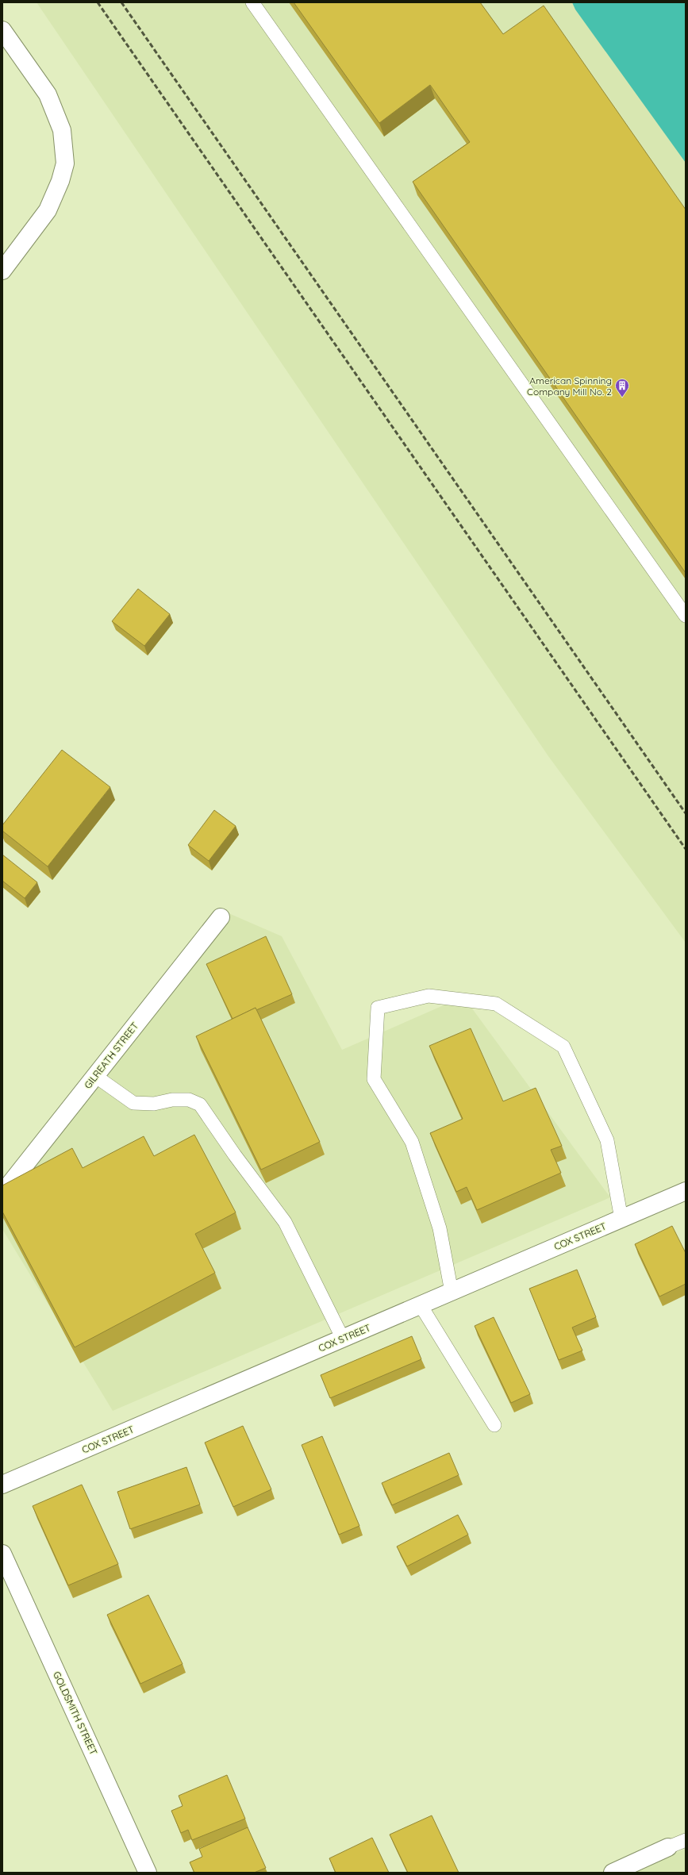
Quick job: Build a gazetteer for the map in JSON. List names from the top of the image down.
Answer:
{
  "streets": {
    "street": ["GILREATH STREET", "COX STREET", "GOLDSMITH STREET"]
  },
  "places": {
    "building": ["American Spinning Company Mill No. 2"]
  }
}
